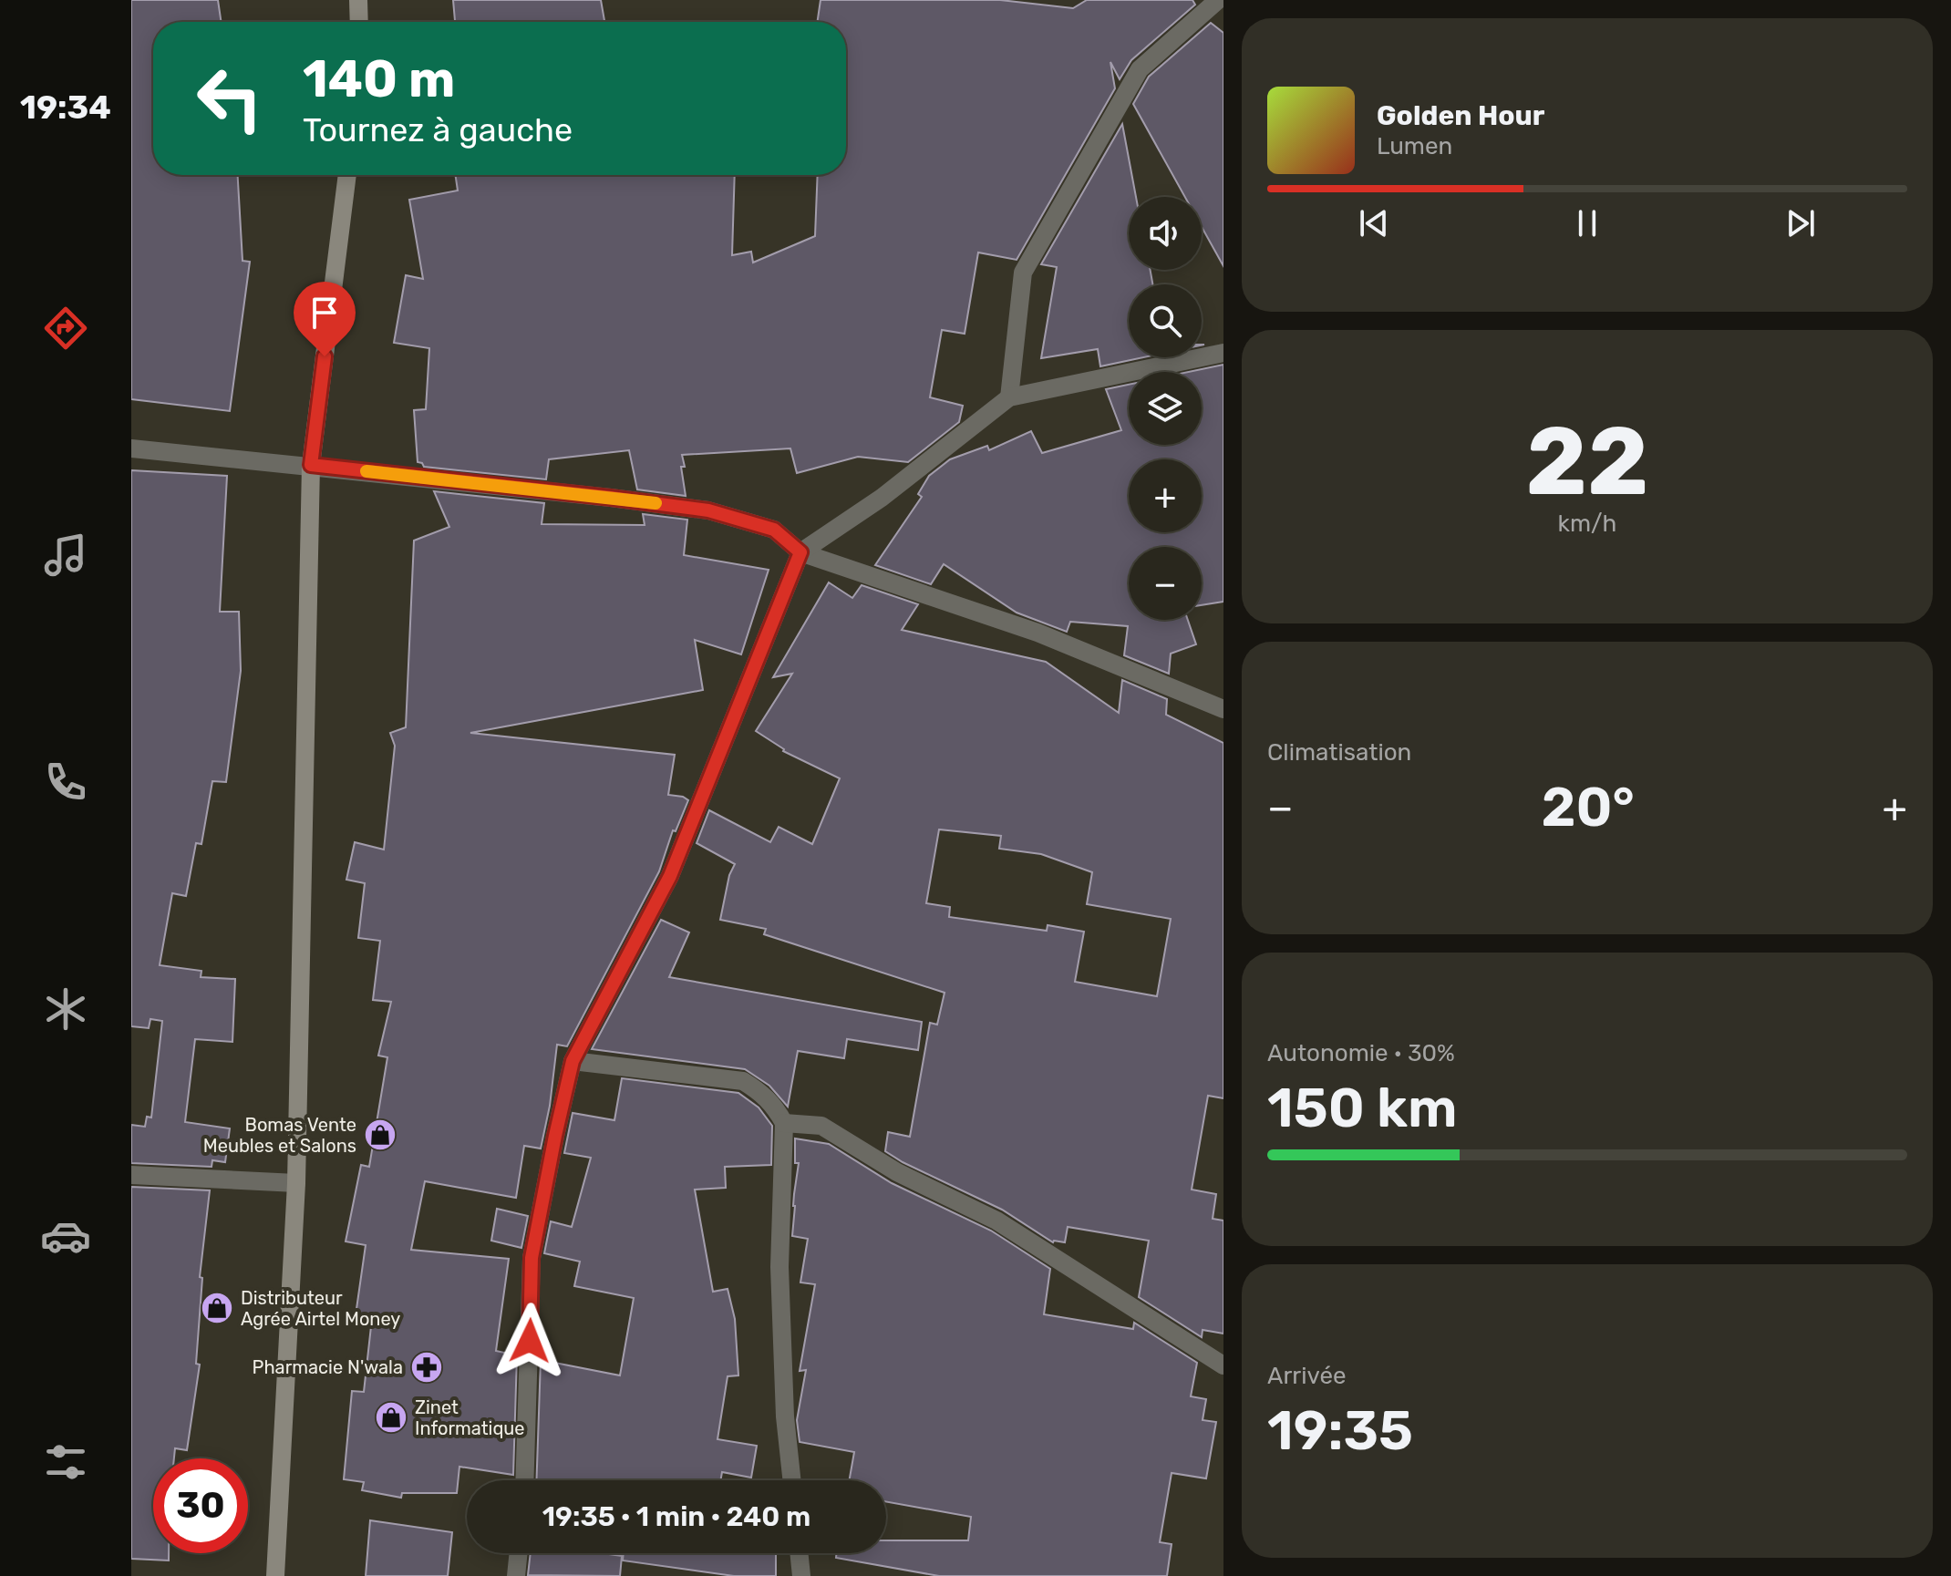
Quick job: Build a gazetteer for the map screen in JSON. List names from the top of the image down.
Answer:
{
  "places": {
    "shop": ["Bomas Vente Meubles et Salons", "Distributeur Agrée Airtel Money", "Zinet Informatique"],
    "pharmacy": ["Pharmacie N'wala"]
  },
  "page": {
    "tabs": "19:34",
    "turn": ["140 m", "Tournez à gauche"],
    "song": ["Golden Hour", "Lumen"],
    "map_buttons": ["+", "−"],
    "tile": [
      ["22", "km/h"],
      "Climatisation",
      ["Autonomie · 30%", "150 km"],
      ["Arrivée", "19:35"]
    ],
    "heat": ["−", "20°", "+"],
    "limit": "30",
    "trip": "19:35 · 1 min · 240 m"
  }
}
